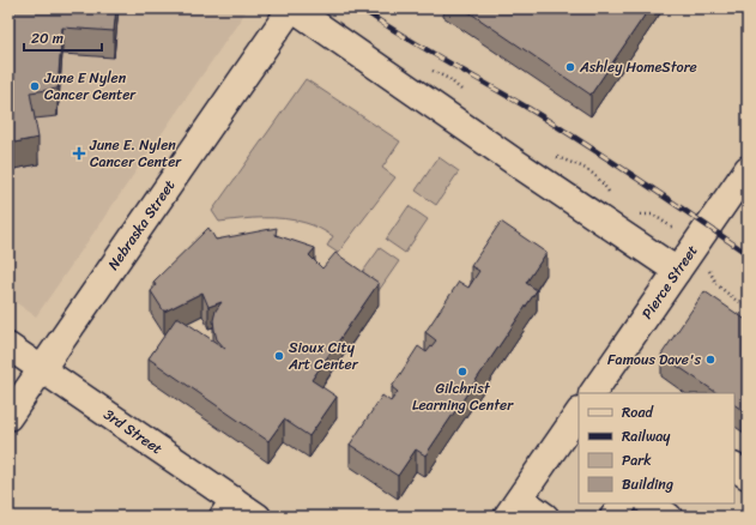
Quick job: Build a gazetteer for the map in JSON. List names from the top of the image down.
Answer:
{
  "streets": {
    "main road": ["Nebraska Street", "Pierce Street", "3rd Street"]
  },
  "crossings": [
    ["Nebraska Street", "3rd Street"]
  ],
  "places": {
    "other": [
      "Ashley HomeStore",
      "June E Nylen Cancer Center",
      "Sioux City Art Center",
      "Famous Dave's",
      "Gilchrist Learning Center"
    ],
    "health": ["June E. Nylen Cancer Center"]
  },
  "legend": [
    "Road",
    "Railway",
    "Park",
    "Building"
  ],
  "scale_bar": "20 m"
}
